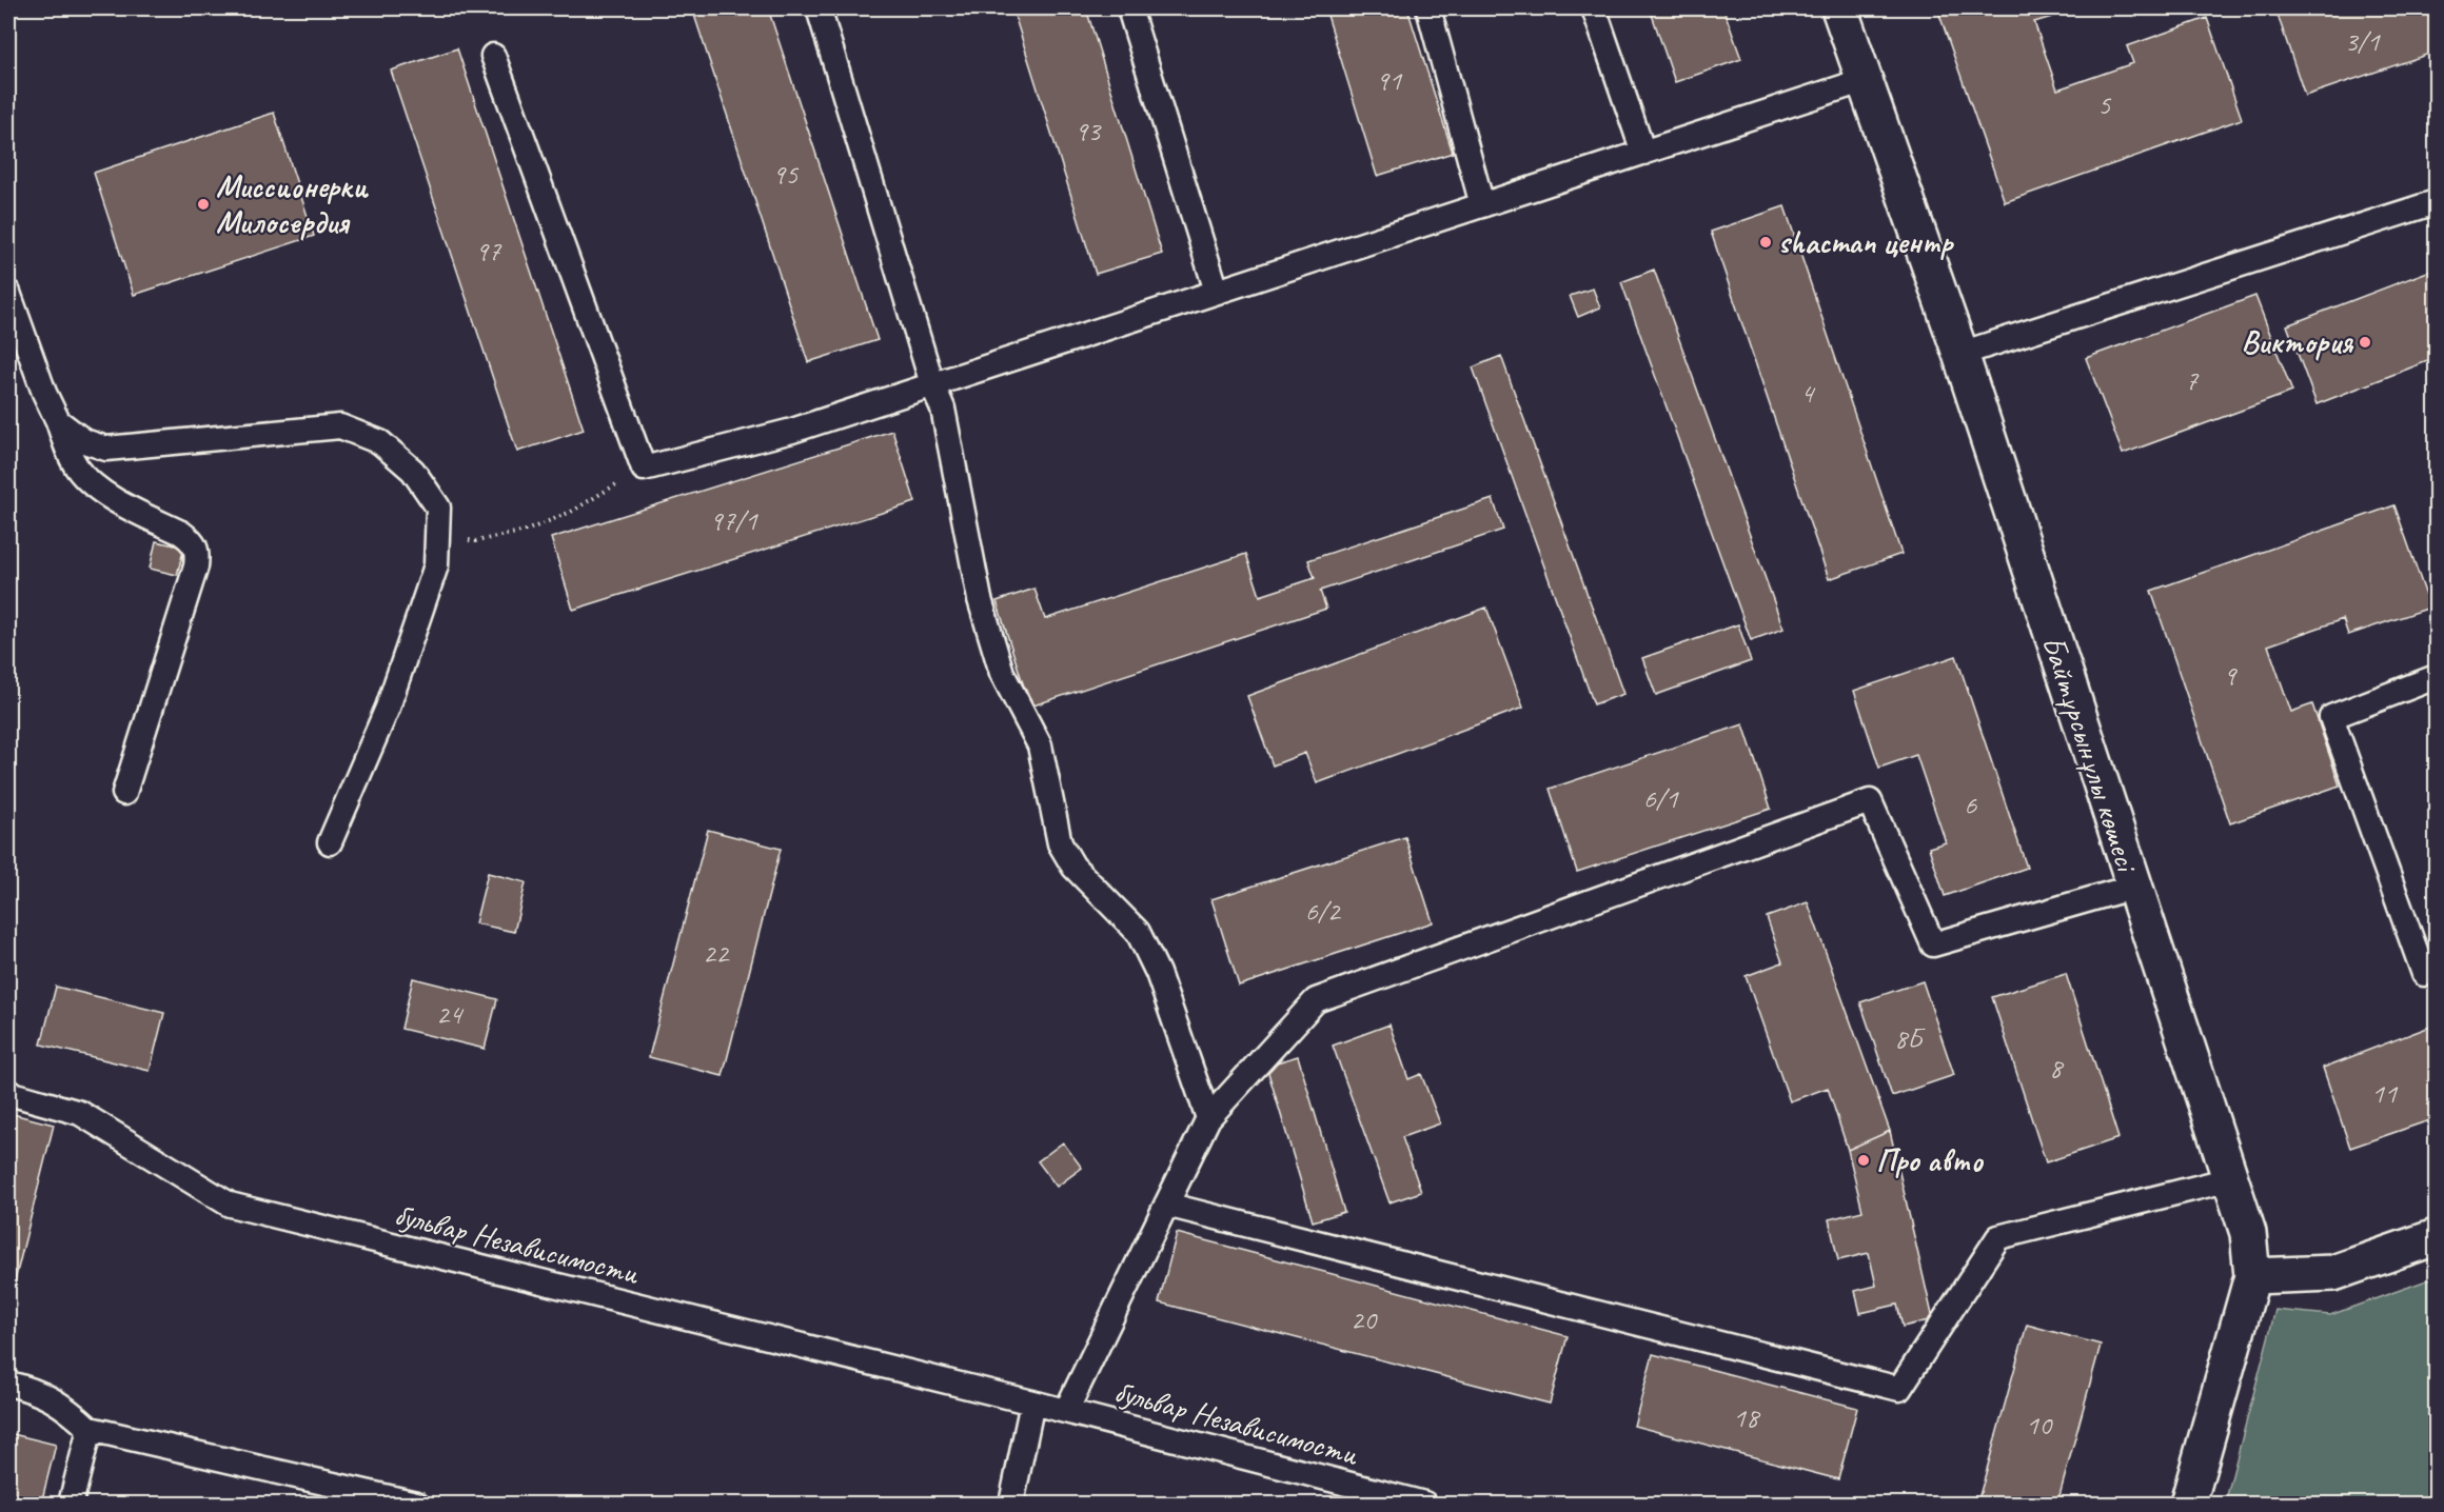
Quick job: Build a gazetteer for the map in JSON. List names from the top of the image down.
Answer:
{
  "streets": {
    "street": ["Байтұрсынұлы көшесі"],
    "lane": ["бульвар Независимости"]
  },
  "places": [
    "Миссионерки Милосердия",
    "shacman центр",
    "Виктория",
    "Про авто"
  ],
  "house_numbers": [
    "3/1",
    "91",
    "5",
    "93",
    "95",
    "97",
    "7",
    "4",
    "97/1",
    "9",
    "6/1",
    "6",
    "6/2",
    "22",
    "24",
    "8Б",
    "8",
    "11",
    "20",
    "18",
    "10"
  ]
}
